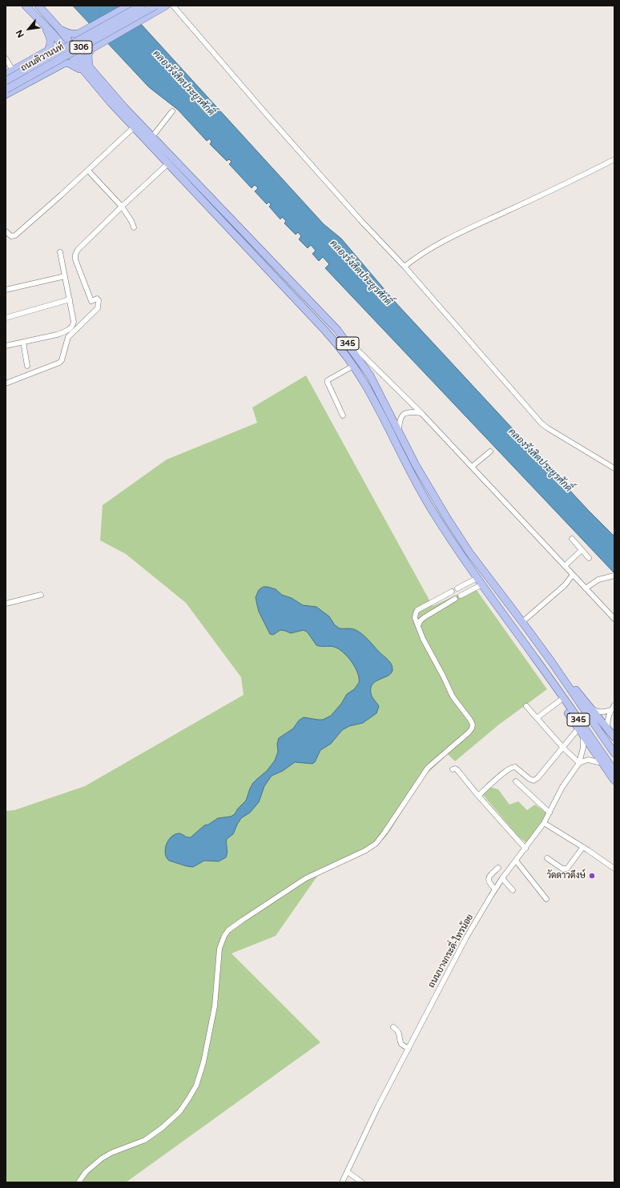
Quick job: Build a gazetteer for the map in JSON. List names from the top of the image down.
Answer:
{
  "streets": {
    "main road": ["306", "ถนนติวานนท์", "345"],
    "street": ["ถนนบางกระดี่-ไทรน้อย"]
  },
  "crossings": [
    ["306", "ถนนติวานนท์"],
    ["ถนนติวานนท์", "345"]
  ],
  "water": ["คลองรังสิตประยูรศักดิ์"],
  "places": ["วัดดาวดึงษ์"],
  "north": "bottom left"
}
